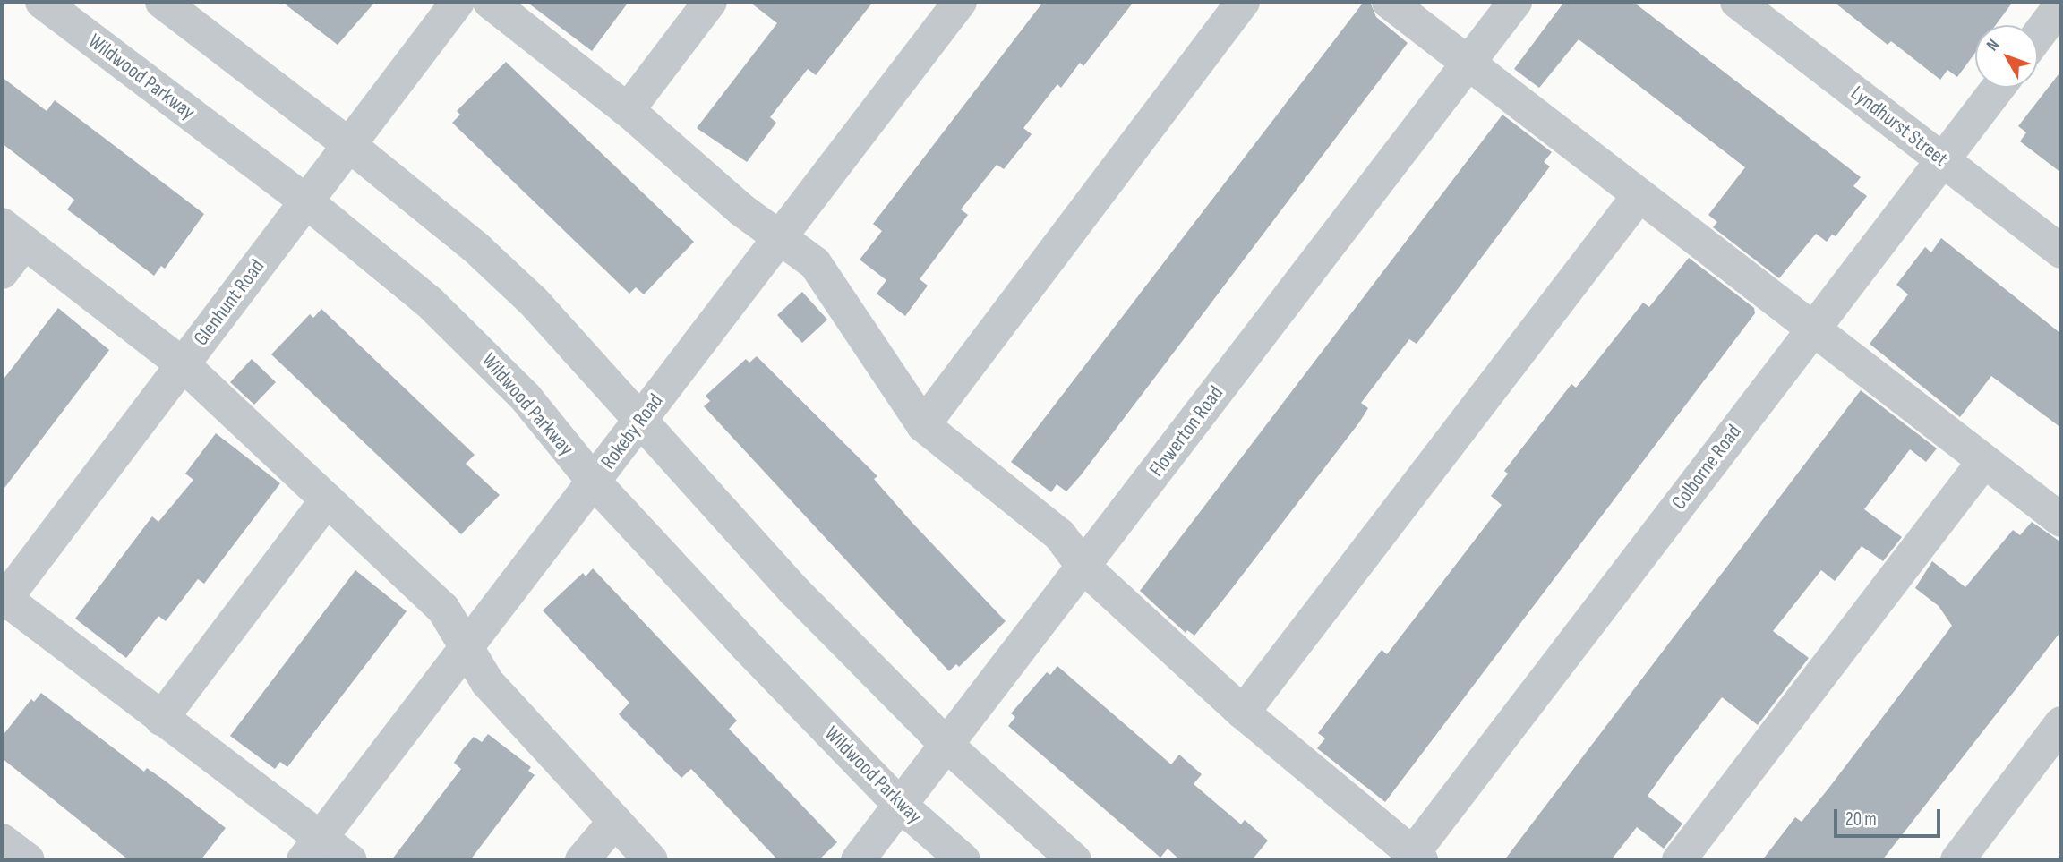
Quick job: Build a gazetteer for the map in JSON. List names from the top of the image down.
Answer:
{
  "streets": {
    "street": [
      "Wildwood Parkway",
      "Lyndhurst Street",
      "Glenhunt Road",
      "Rokeby Road",
      "Flowerton Road",
      "Colborne Road"
    ]
  },
  "crossings": [
    ["Wildwood Parkway", "Glenhunt Road"],
    ["Wildwood Parkway", "Rokeby Road"],
    ["Wildwood Parkway", "Flowerton Road"],
    ["Lyndhurst Street", "Colborne Road"]
  ],
  "scale_bar": "20 m",
  "north": "top left"
}
